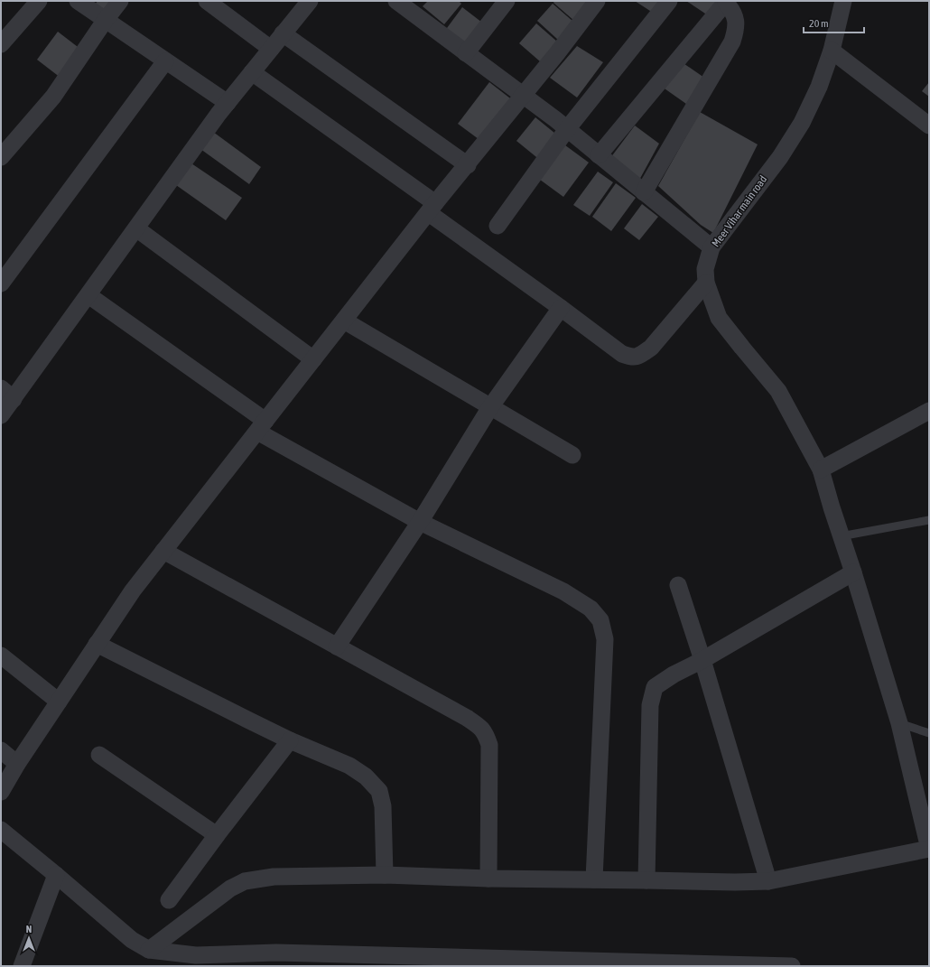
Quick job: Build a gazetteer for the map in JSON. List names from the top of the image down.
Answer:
{
  "streets": {
    "street": ["Meer Vihar main road"]
  },
  "scale_bar": "20 m",
  "north": "top"
}
